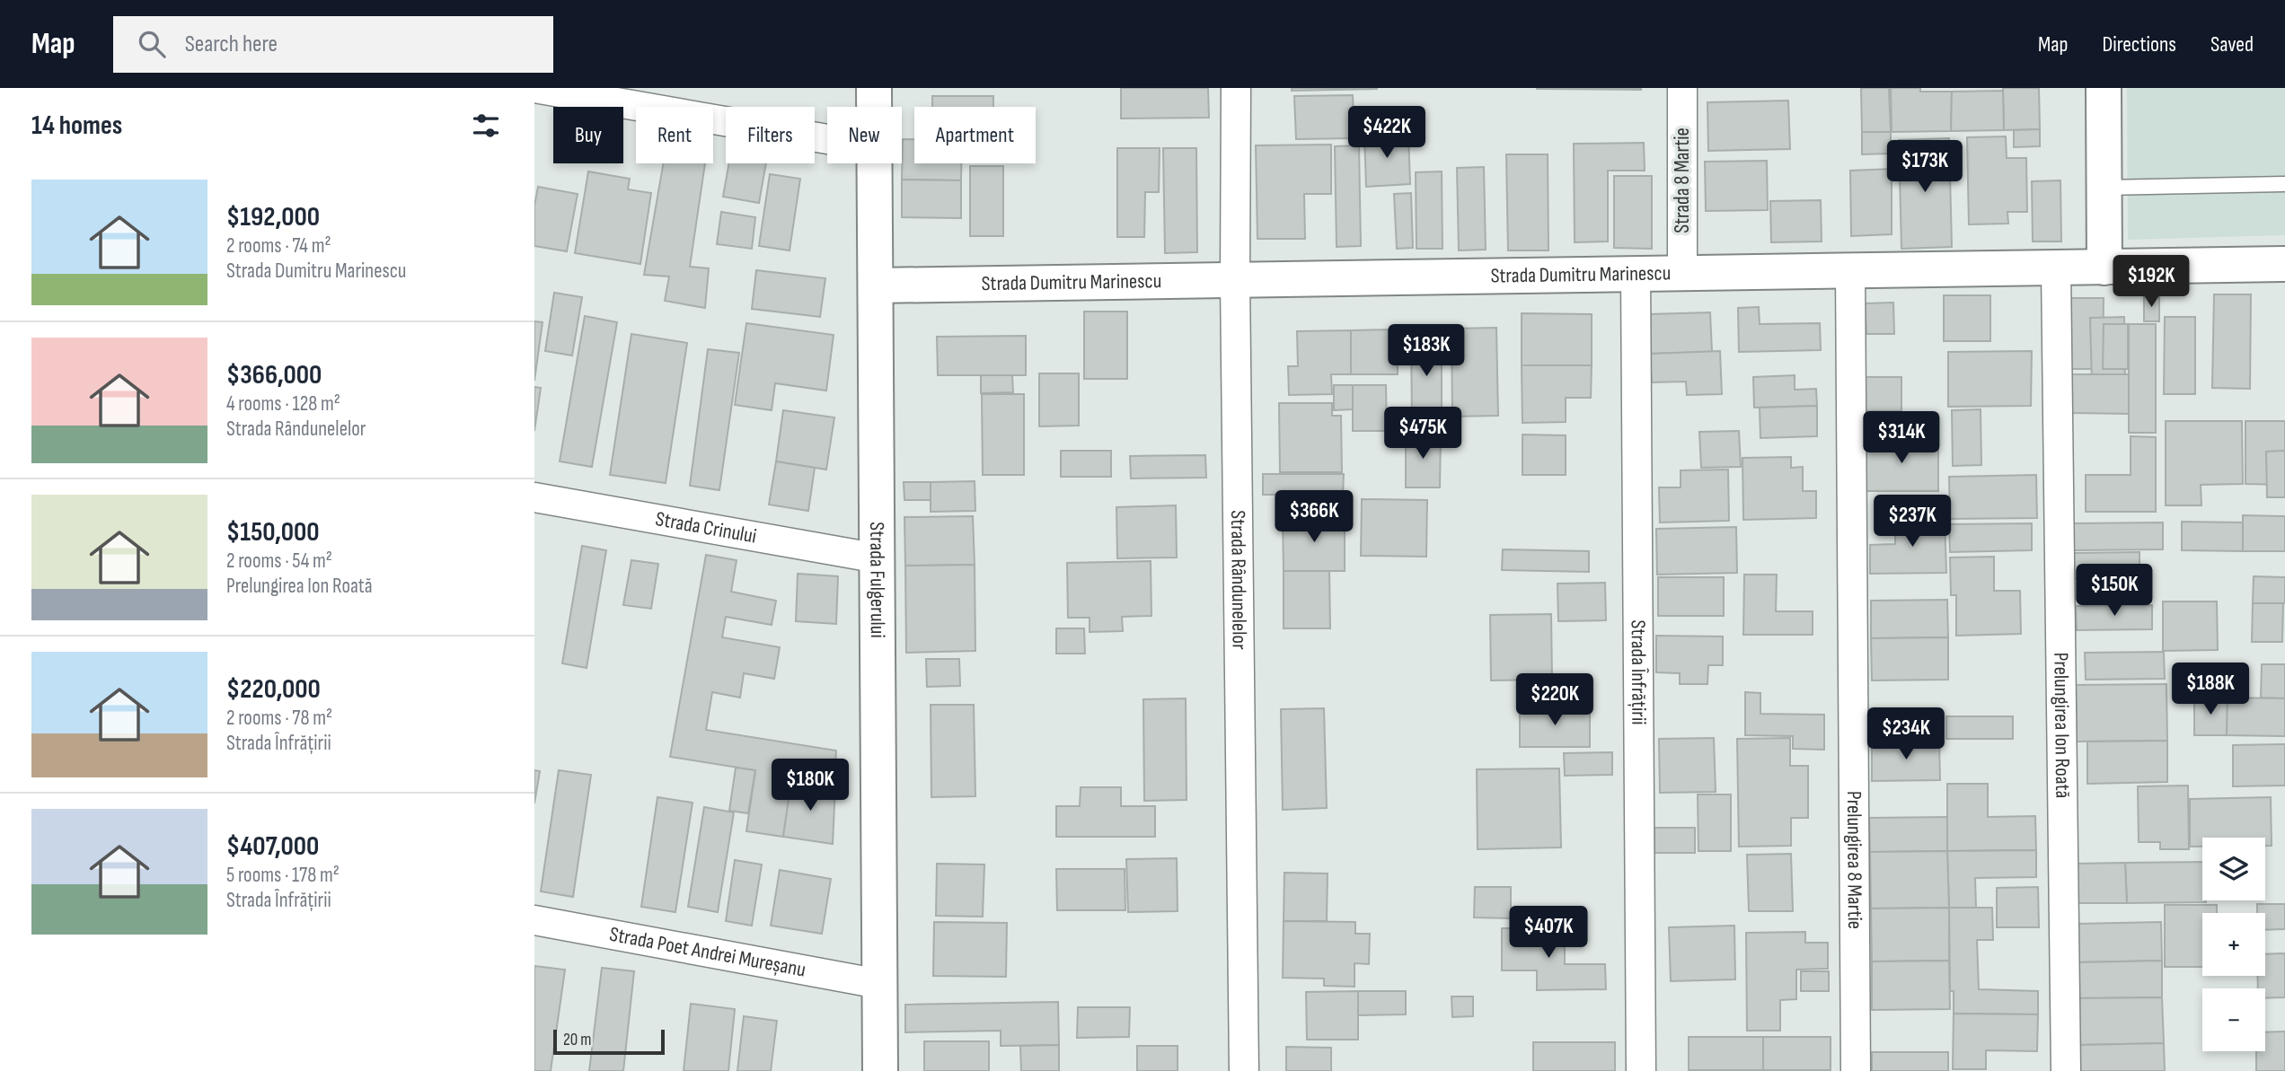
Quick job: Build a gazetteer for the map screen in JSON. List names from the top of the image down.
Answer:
{
  "streets": {
    "street": [
      "Strada 8 Martie",
      "Strada Dumitru Marinescu",
      "Strada Crinului",
      "Strada Fulgerului",
      "Strada Rândunelelor",
      "Strada Înfrățirii",
      "Prelungirea Ion Roată",
      "Prelungirea 8 Martie",
      "Strada Poet Andrei Mureșanu"
    ]
  },
  "crossings": [
    ["Strada 8 Martie", "Strada Dumitru Marinescu"],
    ["Strada Dumitru Marinescu", "Strada Fulgerului"],
    ["Strada Dumitru Marinescu", "Strada Rândunelelor"],
    ["Strada Dumitru Marinescu", "Strada Înfrățirii"],
    ["Strada Dumitru Marinescu", "Prelungirea Ion Roată"],
    ["Strada Dumitru Marinescu", "Prelungirea 8 Martie"],
    ["Strada Crinului", "Strada Fulgerului"],
    ["Strada Fulgerului", "Strada Poet Andrei Mureșanu"]
  ],
  "scale_bar": "20 m",
  "page": {
    "header": "Map",
    "search": "Search here",
    "nav": ["Map", "Directions", "Saved"],
    "heading": "14 homes",
    "price": [
      "$422K",
      "$173K",
      "$192K",
      "$183K",
      "$475K",
      "$314K",
      "$366K",
      "$237K",
      "$150K",
      "$188K",
      "$220K",
      "$234K",
      "$180K",
      "$407K"
    ],
    "chip": [
      "Buy",
      "Rent",
      "Filters",
      "New",
      "Apartment"
    ],
    "list": [
      {
        "name": "$192,000",
        "note": "2 rooms · 74 m² · Strada Dumitru Marinescu"
      },
      {
        "name": "$366,000",
        "note": "4 rooms · 128 m² · Strada Rândunelelor"
      },
      {
        "name": "$150,000",
        "note": "2 rooms · 54 m² · Prelungirea Ion Roată"
      },
      {
        "name": "$220,000",
        "note": "2 rooms · 78 m² · Strada Înfrățirii"
      },
      {
        "name": "$407,000",
        "note": "5 rooms · 178 m² · Strada Înfrățirii"
      }
    ],
    "map_buttons": ["+", "−"],
    "scale": "20 m"
  }
}
